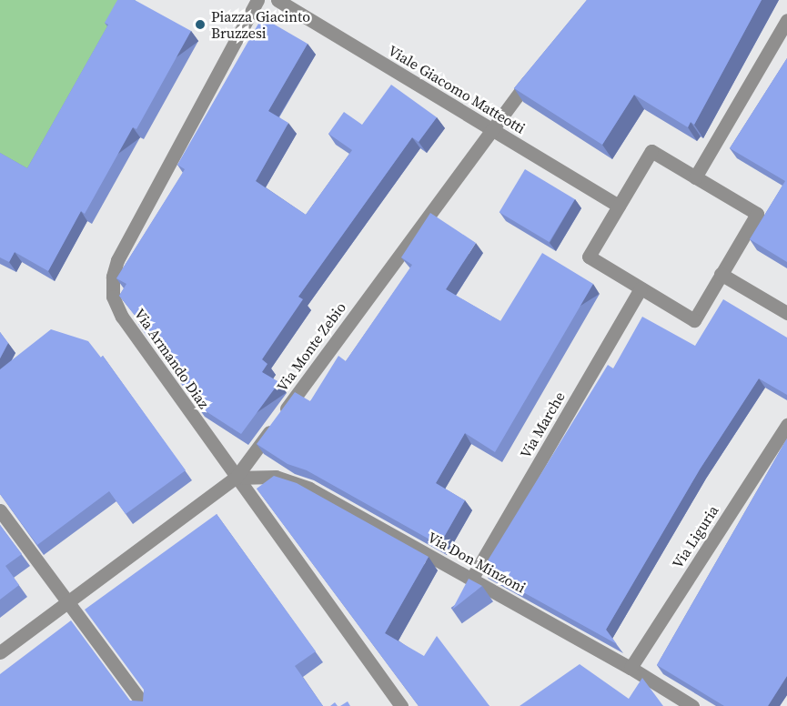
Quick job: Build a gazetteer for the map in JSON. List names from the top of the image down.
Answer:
{
  "streets": {
    "street": [
      "Viale Giacomo Matteotti",
      "Via Monte Zebio",
      "Via Armando Diaz",
      "Via Marche",
      "Via Liguria",
      "Via Don Minzoni"
    ]
  },
  "crossings": [
    ["Viale Giacomo Matteotti", "Via Monte Zebio"],
    ["Via Monte Zebio", "Via Armando Diaz"],
    ["Via Monte Zebio", "Via Don Minzoni"],
    ["Via Armando Diaz", "Via Don Minzoni"],
    ["Via Marche", "Via Don Minzoni"],
    ["Via Liguria", "Via Don Minzoni"]
  ],
  "places": ["Piazza Giacinto Bruzzesi"]
}
